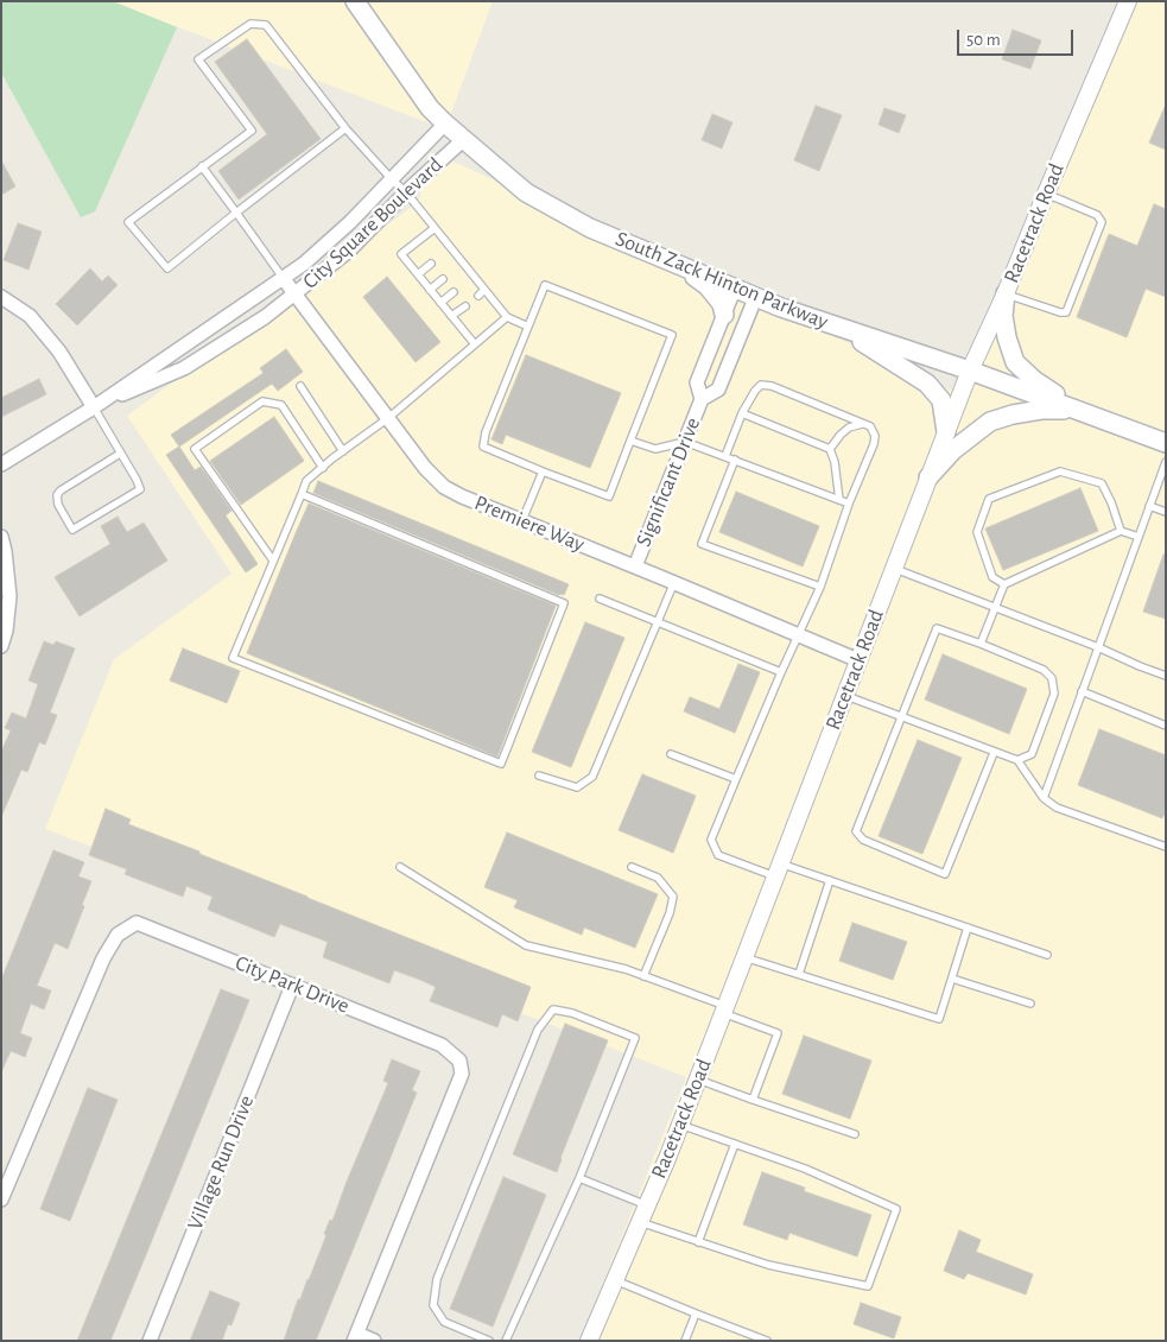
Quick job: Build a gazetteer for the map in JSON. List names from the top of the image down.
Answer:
{
  "streets": {
    "main road": ["South Zack Hinton Parkway"],
    "street": [
      "City Square Boulevard",
      "Racetrack Road",
      "Significant Drive",
      "Premiere Way",
      "City Park Drive",
      "Village Run Drive"
    ]
  },
  "crossings": [
    ["City Square Boulevard", "South Zack Hinton Parkway"],
    ["City Square Boulevard", "Premiere Way"],
    ["Racetrack Road", "South Zack Hinton Parkway"],
    ["Racetrack Road", "Premiere Way"],
    ["South Zack Hinton Parkway", "Significant Drive"],
    ["Significant Drive", "Premiere Way"],
    ["City Park Drive", "Village Run Drive"]
  ],
  "scale_bar": "50 m"
}
